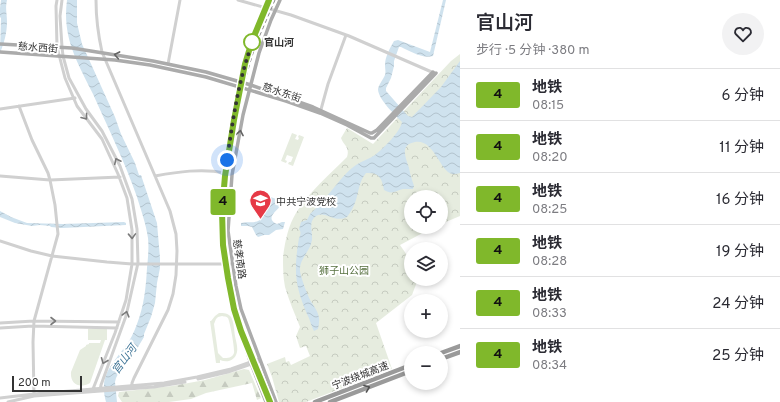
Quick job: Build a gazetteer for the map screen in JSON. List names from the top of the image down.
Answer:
{
  "streets": {
    "highway": ["宁波绕城高速"],
    "main road": ["慈水西街", "慈水东街", "慈孝南路"]
  },
  "crossings": [
    ["慈水西街", "慈水东街"],
    ["慈水东街", "慈孝南路"]
  ],
  "water": ["官山河"],
  "parks": ["狮子山公园"],
  "places": {
    "other": ["官山河"],
    "school or university": ["中共宁波党校"]
  },
  "lines": ["metro line 4"],
  "scale_bar": "200 m",
  "page": {
    "on_map": "4",
    "heading": ["官山河", "步行 · 5 分钟 · 380 m"],
    "list": [
      {
        "mark": "4",
        "name": "地铁",
        "note": "08:15",
        "value": "6 分钟"
      },
      {
        "mark": "4",
        "name": "地铁",
        "note": "08:20",
        "value": "11 分钟"
      },
      {
        "mark": "4",
        "name": "地铁",
        "note": "08:25",
        "value": "16 分钟"
      },
      {
        "mark": "4",
        "name": "地铁",
        "note": "08:28",
        "value": "19 分钟"
      },
      {
        "mark": "4",
        "name": "地铁",
        "note": "08:33",
        "value": "24 分钟"
      },
      {
        "mark": "4",
        "name": "地铁",
        "note": "08:34",
        "value": "25 分钟"
      }
    ],
    "map_buttons": ["+", "−"],
    "scale": "200 m"
  }
}
